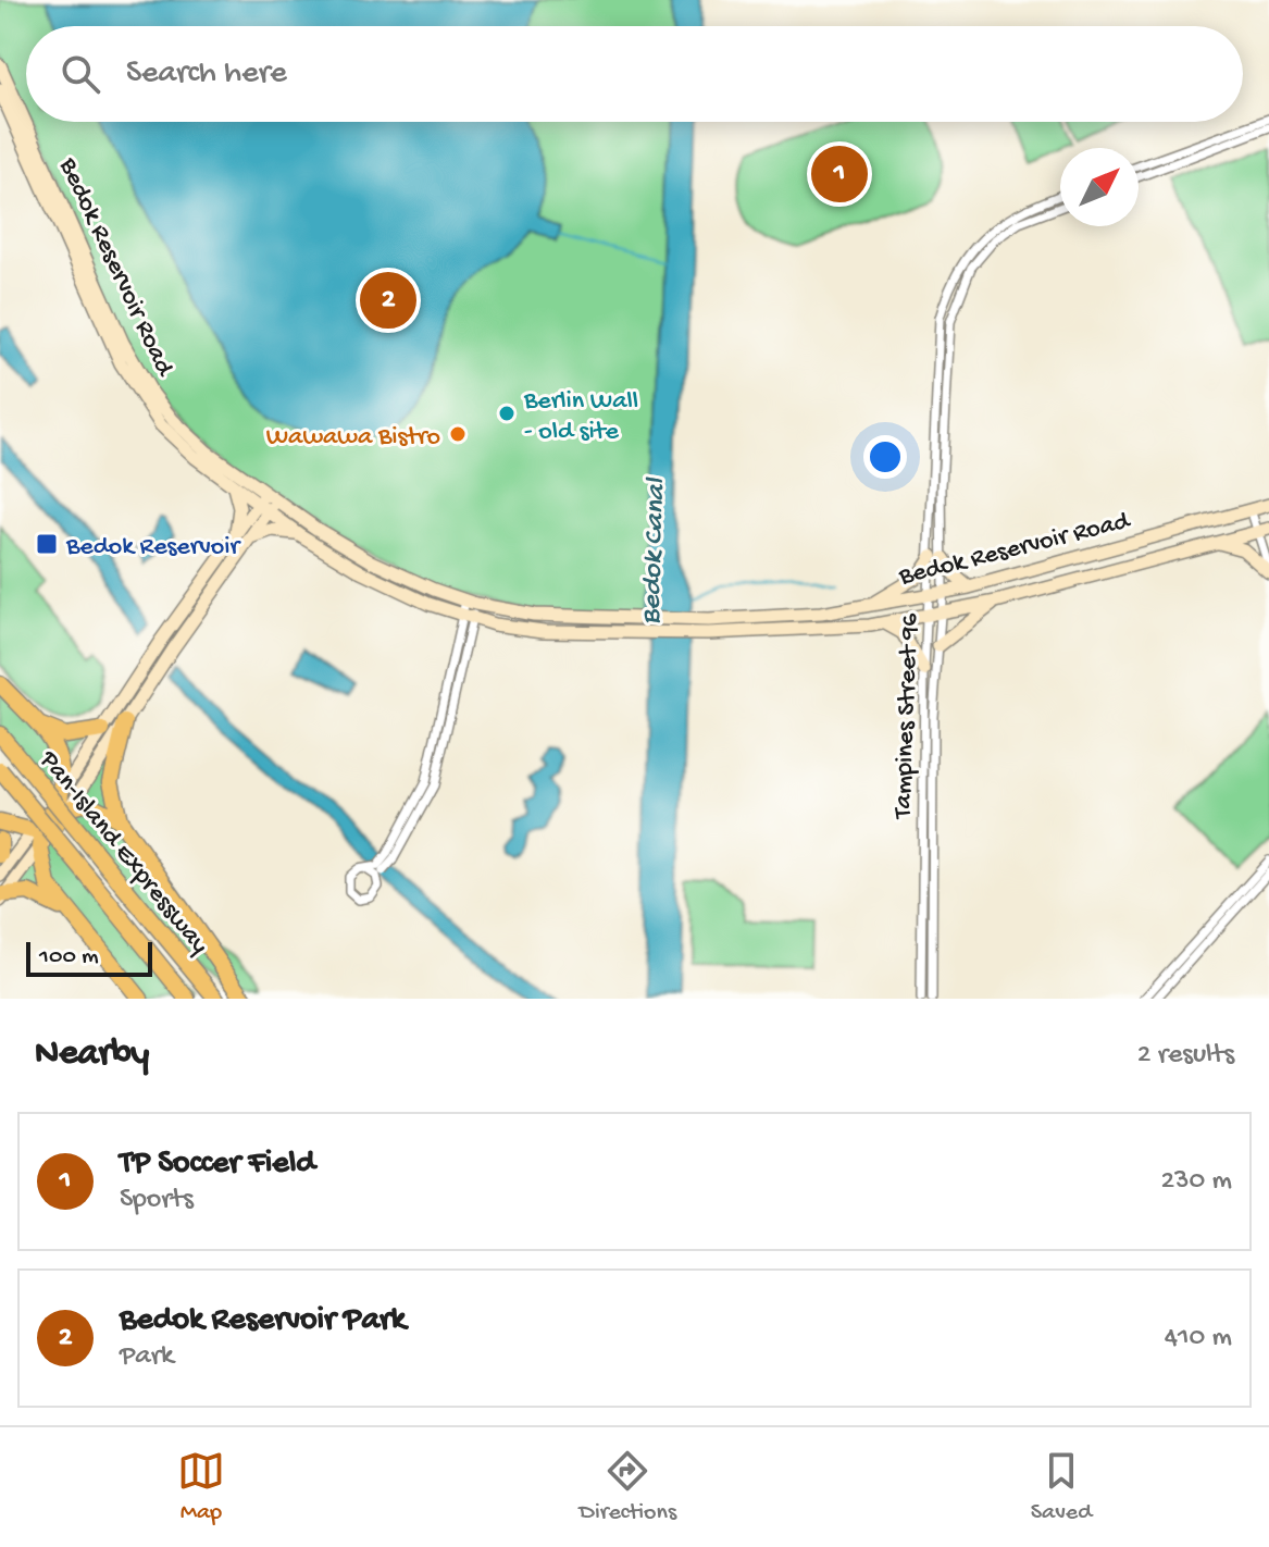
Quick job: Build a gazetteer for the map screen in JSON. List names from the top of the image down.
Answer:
{
  "streets": {
    "highway": ["Pan-Island Expressway"],
    "main road": ["Bedok Reservoir Road"],
    "street": ["Tampines Street 96"]
  },
  "crossings": [
    ["Bedok Reservoir Road", "Tampines Street 96"]
  ],
  "water": ["Bedok Canal"],
  "places": {
    "other": ["Berlin Wall - old site", "Wawawa Bistro"],
    "transit": ["Bedok Reservoir"]
  },
  "scale_bar": "100 m",
  "north": "top right",
  "page": {
    "search": "Search here",
    "pins": ["1", "2"],
    "scale": "100 m",
    "heading": ["Nearby", "2 results"],
    "list": [
      {
        "mark": "1",
        "name": "TP Soccer Field",
        "note": "Sports",
        "value": "230 m"
      },
      {
        "mark": "2",
        "name": "Bedok Reservoir Park",
        "note": "Park",
        "value": "410 m"
      }
    ],
    "nav": ["Map", "Directions", "Saved"]
  }
}
